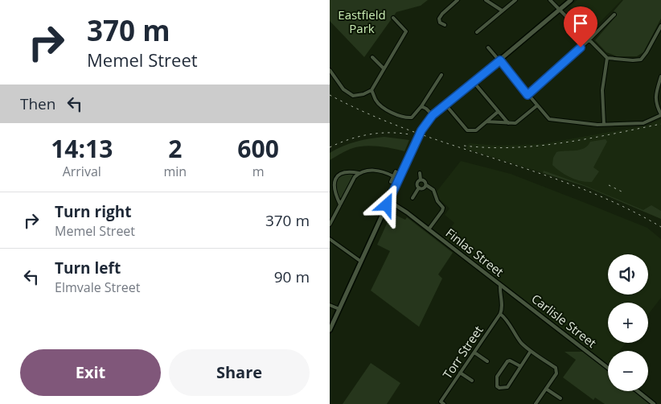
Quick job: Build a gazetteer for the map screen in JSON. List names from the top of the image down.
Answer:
{
  "streets": {
    "street": ["Finlas Street", "Carlisle Street", "Torr Street"]
  },
  "crossings": [
    ["Finlas Street", "Carlisle Street"],
    ["Finlas Street", "Torr Street"]
  ],
  "parks": ["Eastfield Park"],
  "page": {
    "turn": ["370 m", "Memel Street"],
    "then": "Then",
    "eta": [
      "14:13",
      "Arrival",
      "2",
      "min",
      "600",
      "m"
    ],
    "list": [
      {
        "name": "Turn right",
        "note": "Memel Street",
        "value": "370 m"
      },
      {
        "name": "Turn left",
        "note": "Elmvale Street",
        "value": "90 m"
      }
    ],
    "map_buttons": ["+", "−"],
    "buttons": ["Exit", "Share"]
  }
}
